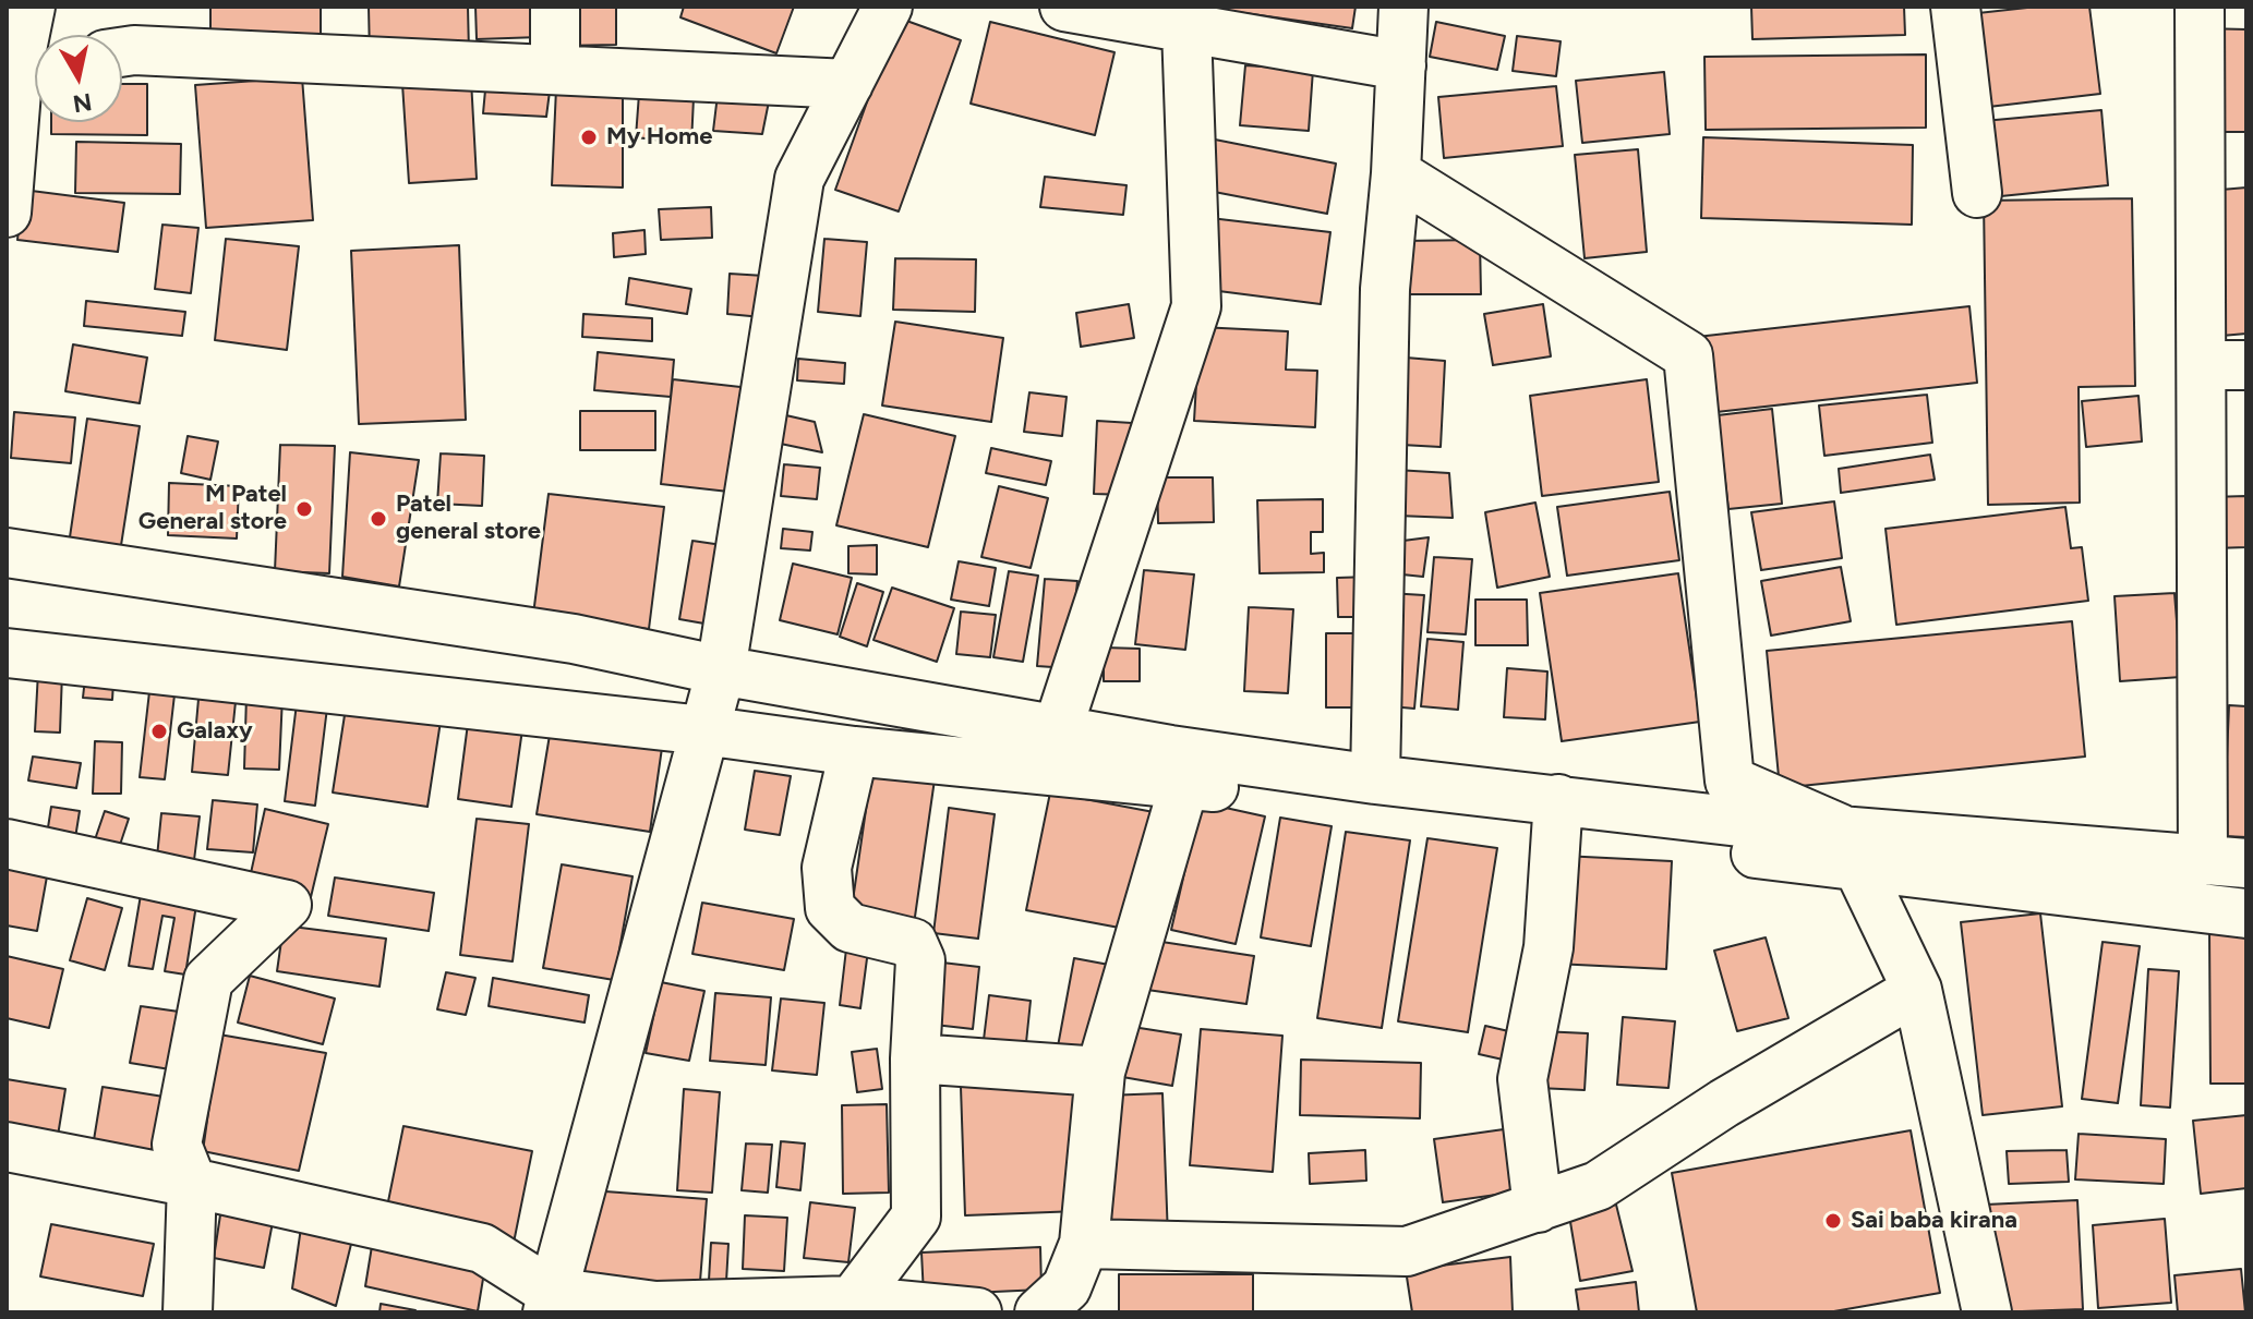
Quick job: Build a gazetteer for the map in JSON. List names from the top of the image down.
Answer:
{
  "places": [
    "My Home",
    "M Patel General store",
    "Patel general store",
    "Galaxy",
    "Sai baba kirana"
  ],
  "north": "bottom"
}
